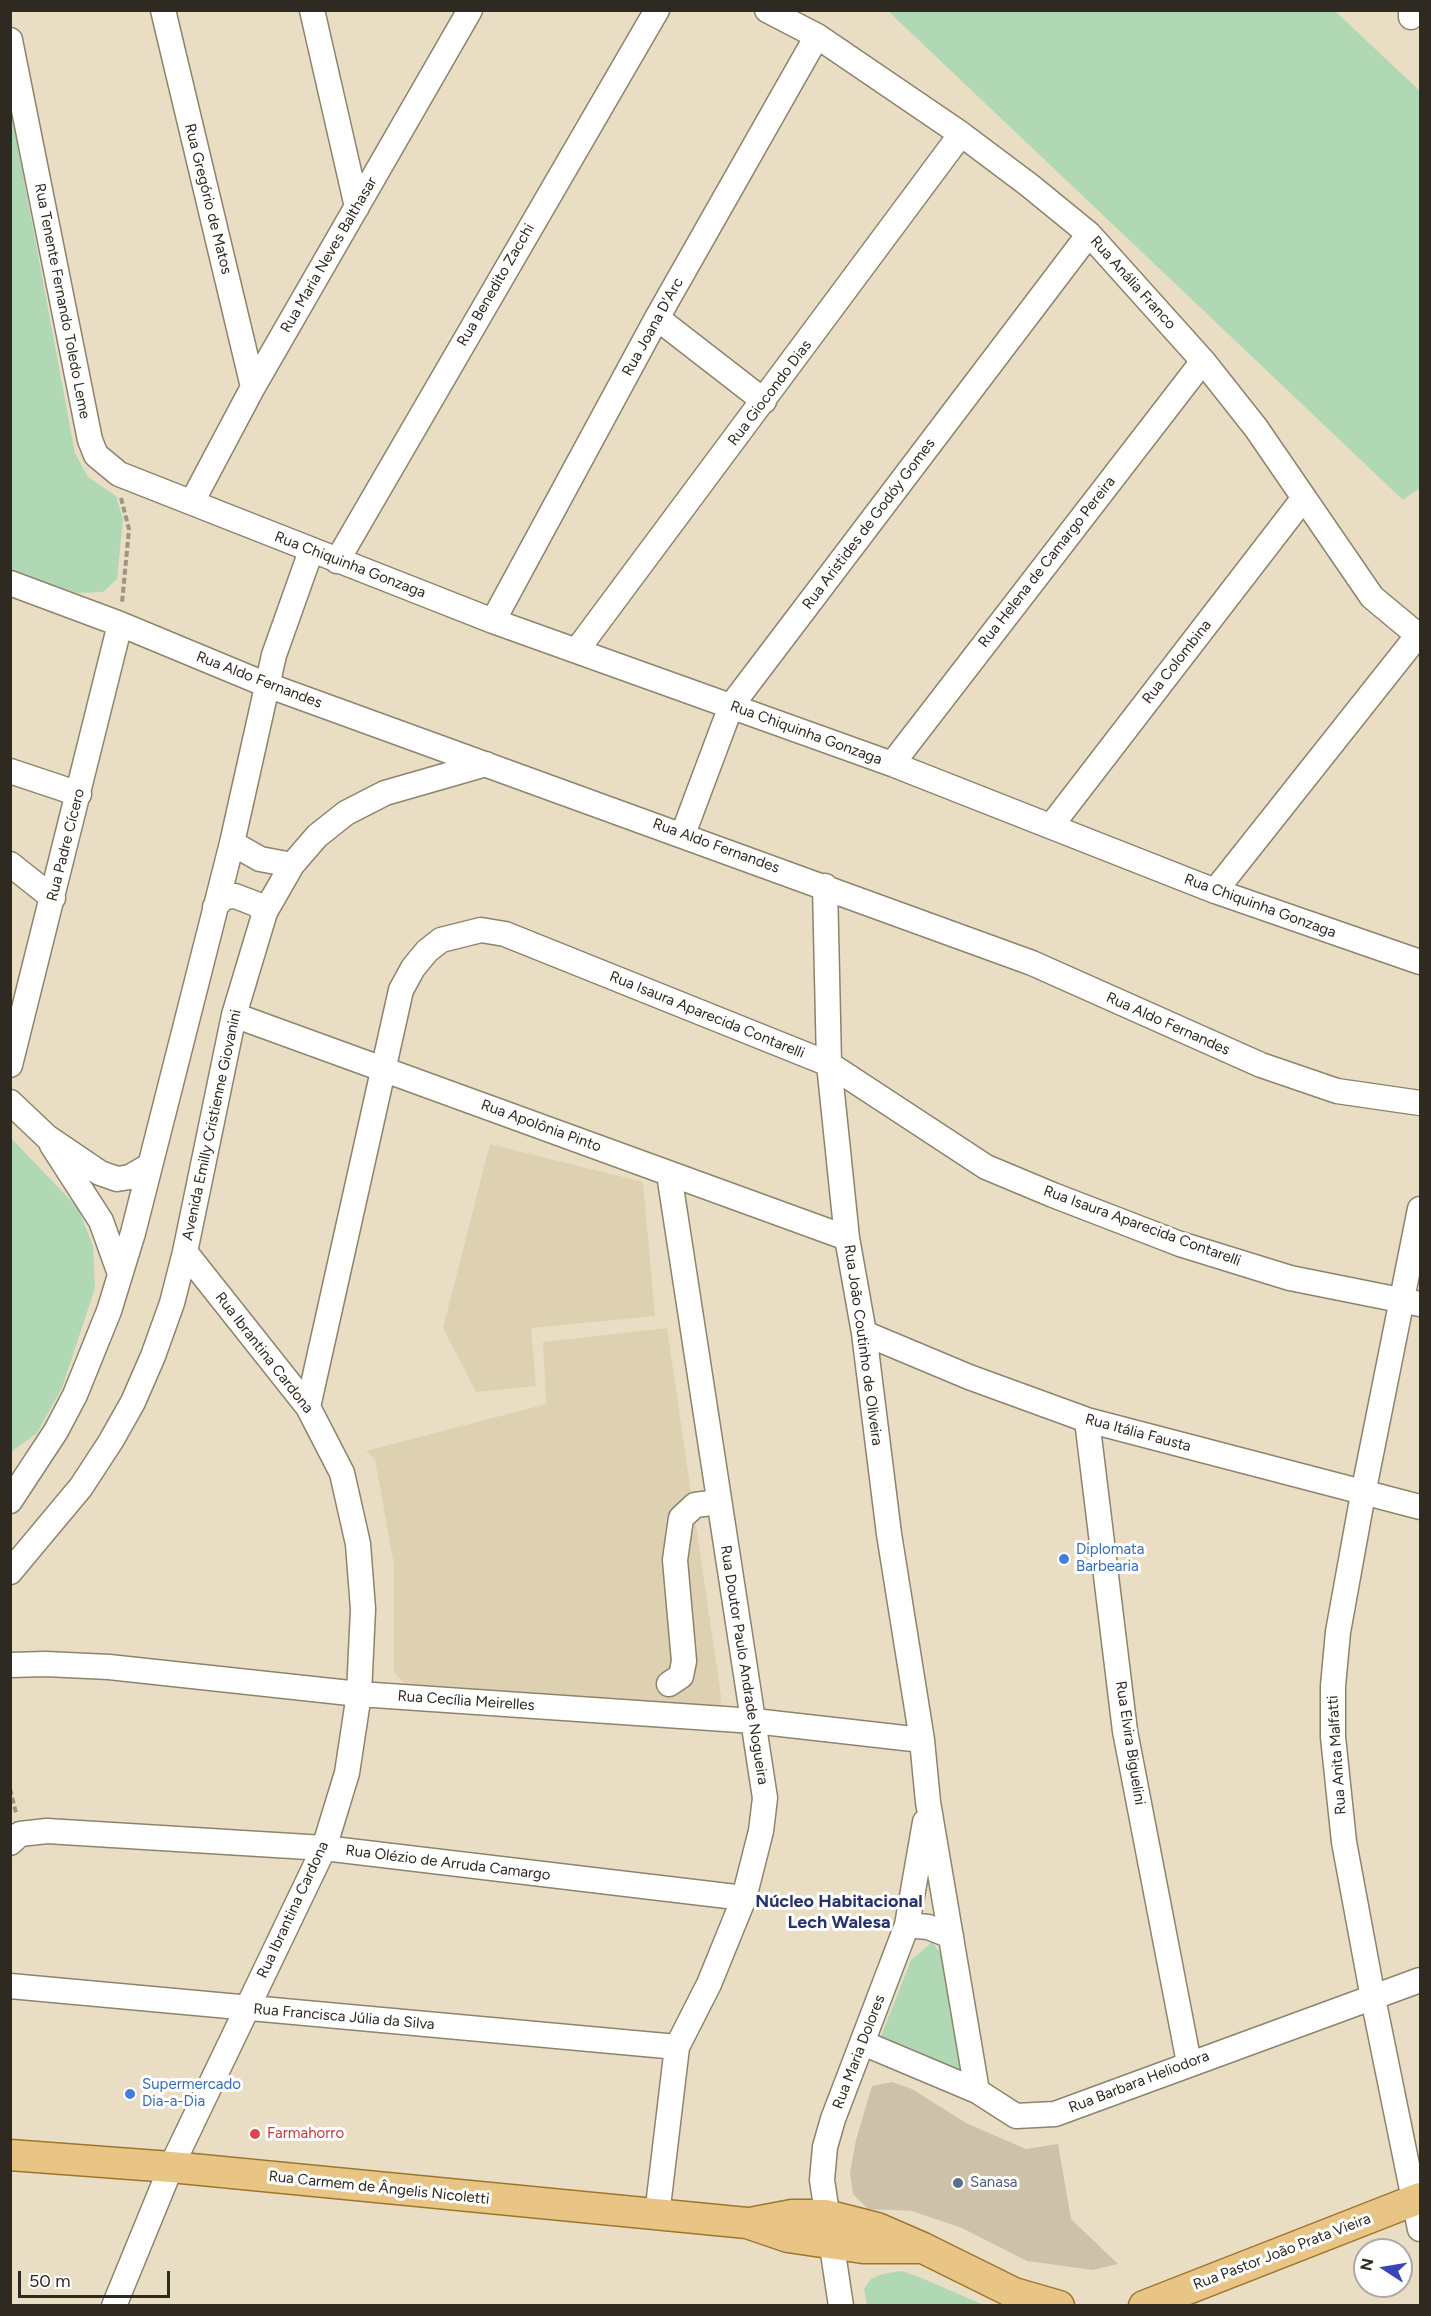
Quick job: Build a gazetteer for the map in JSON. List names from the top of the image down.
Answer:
{
  "streets": {
    "main road": ["Rua Carmem de Ângelis Nicoletti", "Rua Pastor João Prata Vieira"],
    "street": [
      "Rua Gregório de Matos",
      "Rua Maria Neves Balthasar",
      "Rua Anália Franco",
      "Rua Benedito Zacchi",
      "Rua Tenente Fernando Toledo Leme",
      "Rua Joana D'Arc",
      "Rua Giocondo Dias",
      "Rua Aristides de Godóy Gomes",
      "Rua Helena de Camargo Pereira",
      "Rua Chiquinha Gonzaga",
      "Rua Colombina",
      "Rua Aldo Fernandes",
      "Rua Padre Cícero",
      "Rua Isaura Aparecida Contarelli",
      "Avenida Emilly Cristienne Giovanini",
      "Rua Apolônia Pinto",
      "Rua João Coutinho de Oliveira",
      "Rua Ibrantina Cardona",
      "Rua Itália Fausta",
      "Rua Doutor Paulo Andrade Nogueira",
      "Rua Cecília Meirelles",
      "Rua Elvira Biguelini",
      "Rua Anita Malfatti",
      "Rua Olézio de Arruda Camargo",
      "Rua Francisca Júlia da Silva",
      "Rua Maria Dolores",
      "Rua Barbara Heliodora"
    ]
  },
  "crossings": [
    ["Rua Gregório de Matos", "Rua Maria Neves Balthasar"],
    ["Rua Maria Neves Balthasar", "Rua Tenente Fernando Toledo Leme"],
    ["Rua Maria Neves Balthasar", "Rua Chiquinha Gonzaga"],
    ["Rua Anália Franco", "Rua Joana D'Arc"],
    ["Rua Anália Franco", "Rua Giocondo Dias"],
    ["Rua Anália Franco", "Rua Aristides de Godóy Gomes"],
    ["Rua Anália Franco", "Rua Helena de Camargo Pereira"],
    ["Rua Anália Franco", "Rua Colombina"],
    ["Rua Benedito Zacchi", "Rua Chiquinha Gonzaga"],
    ["Rua Tenente Fernando Toledo Leme", "Rua Chiquinha Gonzaga"],
    ["Rua Joana D'Arc", "Rua Chiquinha Gonzaga"],
    ["Rua Giocondo Dias", "Rua Chiquinha Gonzaga"],
    ["Rua Aristides de Godóy Gomes", "Rua Chiquinha Gonzaga"],
    ["Rua Aristides de Godóy Gomes", "Rua Aldo Fernandes"],
    ["Rua Helena de Camargo Pereira", "Rua Chiquinha Gonzaga"],
    ["Rua Chiquinha Gonzaga", "Rua Colombina"],
    ["Rua Aldo Fernandes", "Rua Padre Cícero"],
    ["Rua Aldo Fernandes", "Avenida Emilly Cristienne Giovanini"],
    ["Rua Aldo Fernandes", "Rua João Coutinho de Oliveira"],
    ["Rua Isaura Aparecida Contarelli", "Rua Apolônia Pinto"],
    ["Rua Isaura Aparecida Contarelli", "Rua João Coutinho de Oliveira"],
    ["Rua Isaura Aparecida Contarelli", "Rua Ibrantina Cardona"],
    ["Rua Isaura Aparecida Contarelli", "Rua Anita Malfatti"],
    ["Avenida Emilly Cristienne Giovanini", "Rua Apolônia Pinto"],
    ["Avenida Emilly Cristienne Giovanini", "Rua Ibrantina Cardona"],
    ["Rua Apolônia Pinto", "Rua João Coutinho de Oliveira"],
    ["Rua Apolônia Pinto", "Rua Doutor Paulo Andrade Nogueira"],
    ["Rua João Coutinho de Oliveira", "Rua Itália Fausta"],
    ["Rua João Coutinho de Oliveira", "Rua Cecília Meirelles"],
    ["Rua João Coutinho de Oliveira", "Rua Maria Dolores"],
    ["Rua Ibrantina Cardona", "Rua Cecília Meirelles"],
    ["Rua Ibrantina Cardona", "Rua Olézio de Arruda Camargo"],
    ["Rua Ibrantina Cardona", "Rua Francisca Júlia da Silva"],
    ["Rua Ibrantina Cardona", "Rua Carmem de Ângelis Nicoletti"],
    ["Rua Itália Fausta", "Rua Elvira Biguelini"],
    ["Rua Itália Fausta", "Rua Anita Malfatti"],
    ["Rua Doutor Paulo Andrade Nogueira", "Rua Cecília Meirelles"],
    ["Rua Doutor Paulo Andrade Nogueira", "Rua Olézio de Arruda Camargo"],
    ["Rua Doutor Paulo Andrade Nogueira", "Rua Francisca Júlia da Silva"],
    ["Rua Doutor Paulo Andrade Nogueira", "Rua Carmem de Ângelis Nicoletti"],
    ["Rua Elvira Biguelini", "Rua Barbara Heliodora"],
    ["Rua Anita Malfatti", "Rua Barbara Heliodora"],
    ["Rua Anita Malfatti", "Rua Pastor João Prata Vieira"],
    ["Rua Maria Dolores", "Rua Barbara Heliodora"]
  ],
  "districts": ["Núcleo Habitacional Lech Walesa"],
  "places": [
    "Diplomata Barbearia",
    "Supermercado Dia-a-Dia",
    "Farmahorro",
    "Sanasa"
  ],
  "scale_bar": "50 m",
  "north": "left"
}
